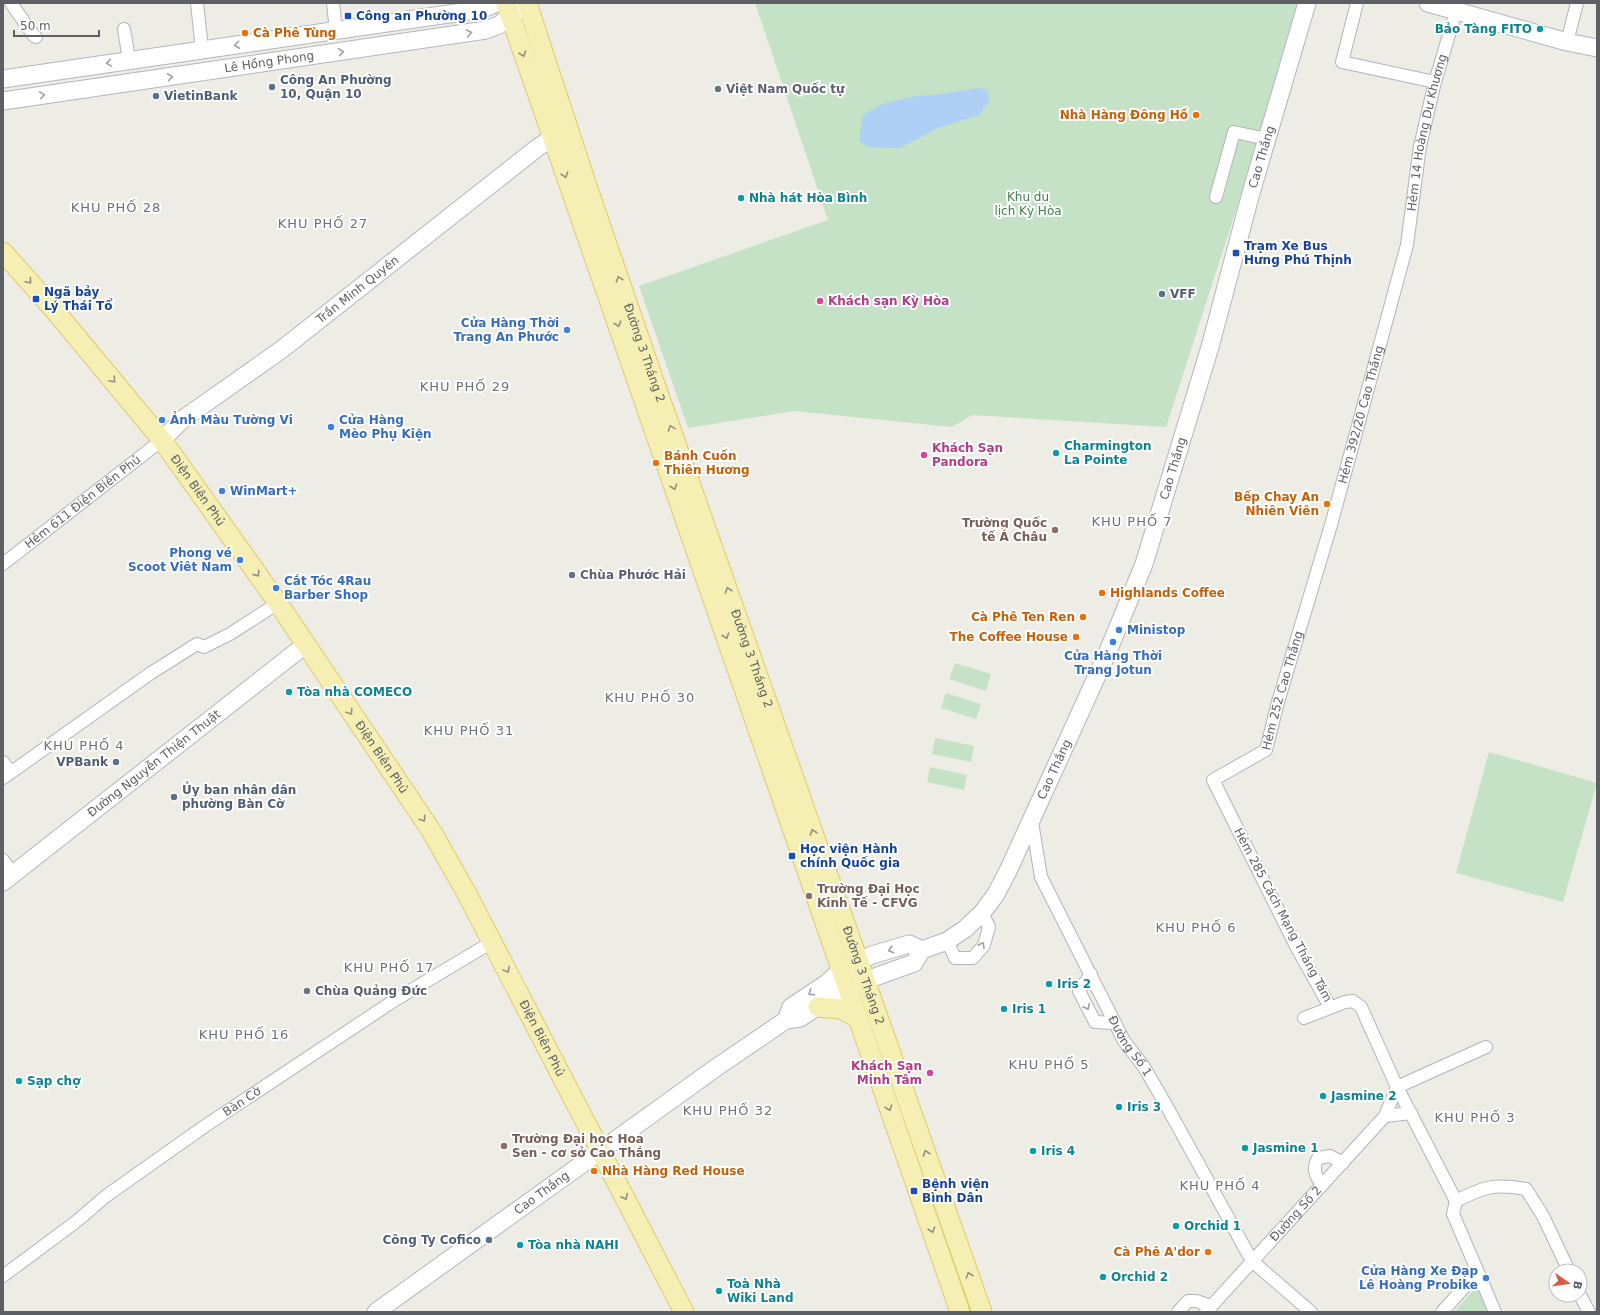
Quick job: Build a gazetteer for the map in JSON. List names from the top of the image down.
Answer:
{
  "streets": {
    "main road": ["Đường 3 Tháng 2", "Điện Biên Phủ"],
    "street": [
      "Lê Hồng Phong",
      "Hẻm 14 Hoàng Dư Khương",
      "Cao Thắng",
      "Trần Minh Quyền",
      "Hẻm 392/20 Cao Thắng",
      "Hẻm 611 Điện Biên Phủ",
      "Hẻm 252 Cao Thắng",
      "Đường Nguyễn Thiện Thuật",
      "Hẻm 285 Cách Mạng Tháng Tám",
      "Đường Số 1",
      "Bàn Cờ",
      "Đường Số 2"
    ]
  },
  "crossings": [
    ["Lê Hồng Phong", "Đường 3 Tháng 2"],
    ["Hẻm 14 Hoàng Dư Khương", "Hẻm 392/20 Cao Thắng"],
    ["Cao Thắng", "Đường 3 Tháng 2"],
    ["Cao Thắng", "Điện Biên Phủ"],
    ["Cao Thắng", "Đường Số 1"],
    ["Trần Minh Quyền", "Đường 3 Tháng 2"],
    ["Trần Minh Quyền", "Điện Biên Phủ"],
    ["Trần Minh Quyền", "Hẻm 611 Điện Biên Phủ"],
    ["Hẻm 392/20 Cao Thắng", "Hẻm 252 Cao Thắng"],
    ["Điện Biên Phủ", "Hẻm 611 Điện Biên Phủ"],
    ["Điện Biên Phủ", "Đường Nguyễn Thiện Thuật"],
    ["Điện Biên Phủ", "Bàn Cờ"],
    ["Hẻm 252 Cao Thắng", "Hẻm 285 Cách Mạng Tháng Tám"],
    ["Hẻm 285 Cách Mạng Tháng Tám", "Đường Số 2"],
    ["Đường Số 1", "Đường Số 2"]
  ],
  "one_way": ["Điện Biên Phủ"],
  "districts": [
    "KHU PHỐ 28",
    "KHU PHỐ 27",
    "KHU PHỐ 29",
    "KHU PHỐ 7",
    "KHU PHỐ 30",
    "KHU PHỐ 31",
    "KHU PHỐ 4",
    "KHU PHỐ 6",
    "KHU PHỐ 17",
    "KHU PHỐ 16",
    "KHU PHỐ 5",
    "KHU PHỐ 32",
    "KHU PHỐ 3",
    "KHU PHỐ 4"
  ],
  "parks": ["Khu du lịch Kỳ Hòa"],
  "places": {
    "transit": [
      "Công an Phường 10",
      "Trạm Xe Bus Hưng Phú Thịnh",
      "Ngã bảy Lý Thái Tổ",
      "Học viện Hành chính Quốc gia",
      "Bệnh viện Bình Dân"
    ],
    "other": [
      "Bảo Tàng FITO",
      "Cà Phê Tùng",
      "Công An Phường 10, Quận 10",
      "Việt Nam Quốc tự",
      "VietinBank",
      "Nhà Hàng Đông Hồ",
      "Nhà hát Hòa Bình",
      "VFF",
      "Khách sạn Kỳ Hòa",
      "Cửa Hàng Thời Trang An Phước",
      "Ảnh Màu Tường Vi",
      "Cửa Hàng Mèo Phụ Kiện",
      "Charmington La Pointe",
      "Khách Sạn Pandora",
      "Bánh Cuốn Thiên Hương",
      "WinMart+",
      "Bếp Chay An Nhiên Viên",
      "Trường Quốc tế Á Châu",
      "Phong vé Scoot Viêt Nam",
      "Chùa Phước Hải",
      "Cắt Tóc 4Rau Barber Shop",
      "Highlands Coffee",
      "Cà Phê Ten Ren",
      "Ministop",
      "The Coffee House",
      "Cửa Hàng Thời Trang Jotun",
      "Tòa nhà COMECO",
      "VPBank",
      "Ủy ban nhân dân phường Bàn Cờ",
      "Trường Đại Học Kinh Tế - CFVG",
      "Iris 2",
      "Chùa Quảng Đức",
      "Iris 1",
      "Khách Sạn Minh Tâm",
      "Sạp chợ",
      "Jasmine 2",
      "Iris 3",
      "Trường Đại học Hoa Sen - cơ sở Cao Thắng",
      "Jasmine 1",
      "Iris 4",
      "Nhà Hàng Red House",
      "Orchid 1",
      "Công Ty Cofico",
      "Tòa nhà NAHI",
      "Cà Phê A'dor",
      "Orchid 2",
      "Cửa Hàng Xe Đạp Lê Hoàng Probike",
      "Toà Nhà Wiki Land"
    ]
  },
  "scale_bar": "50 m",
  "north": "right"
}
